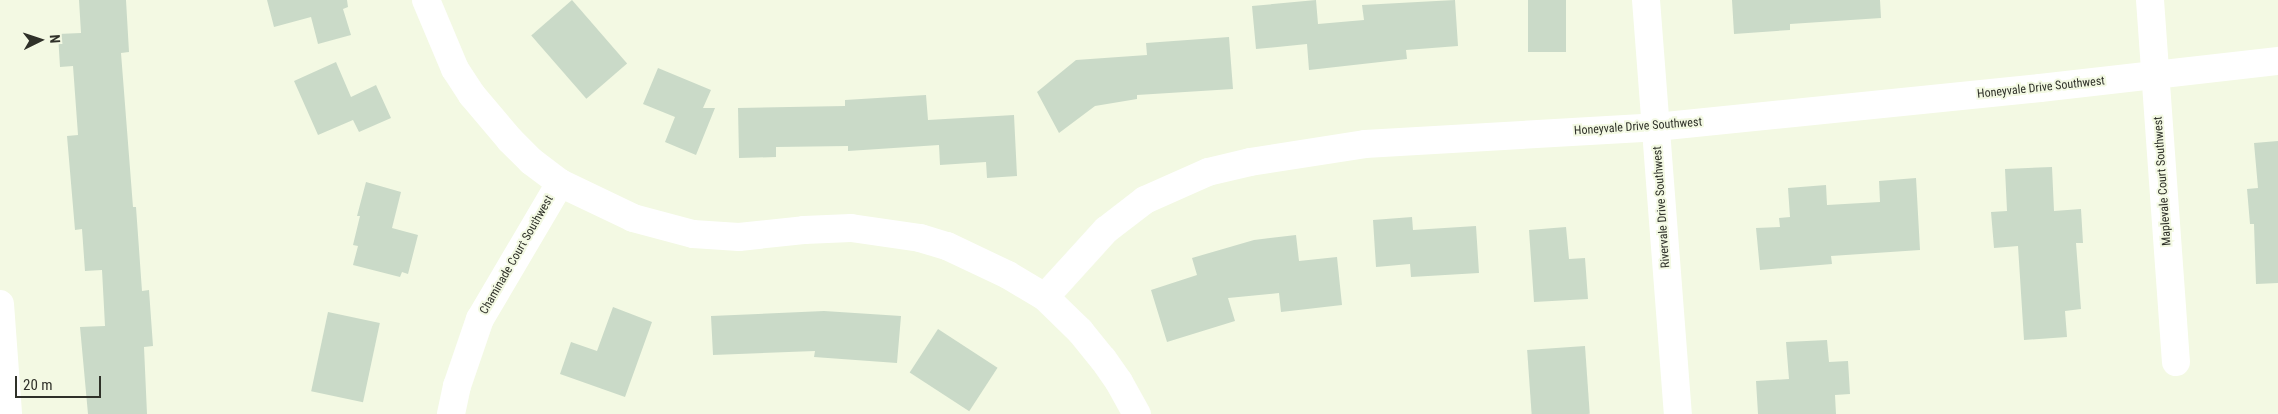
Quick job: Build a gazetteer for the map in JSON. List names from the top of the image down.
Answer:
{
  "streets": {
    "street": [
      "Honeyvale Drive Southwest",
      "Maplevale Court Southwest",
      "Rivervale Drive Southwest",
      "Chaminade Court Southwest"
    ]
  },
  "crossings": [
    ["Honeyvale Drive Southwest", "Maplevale Court Southwest"],
    ["Honeyvale Drive Southwest", "Rivervale Drive Southwest"]
  ],
  "scale_bar": "20 m",
  "north": "right"
}
